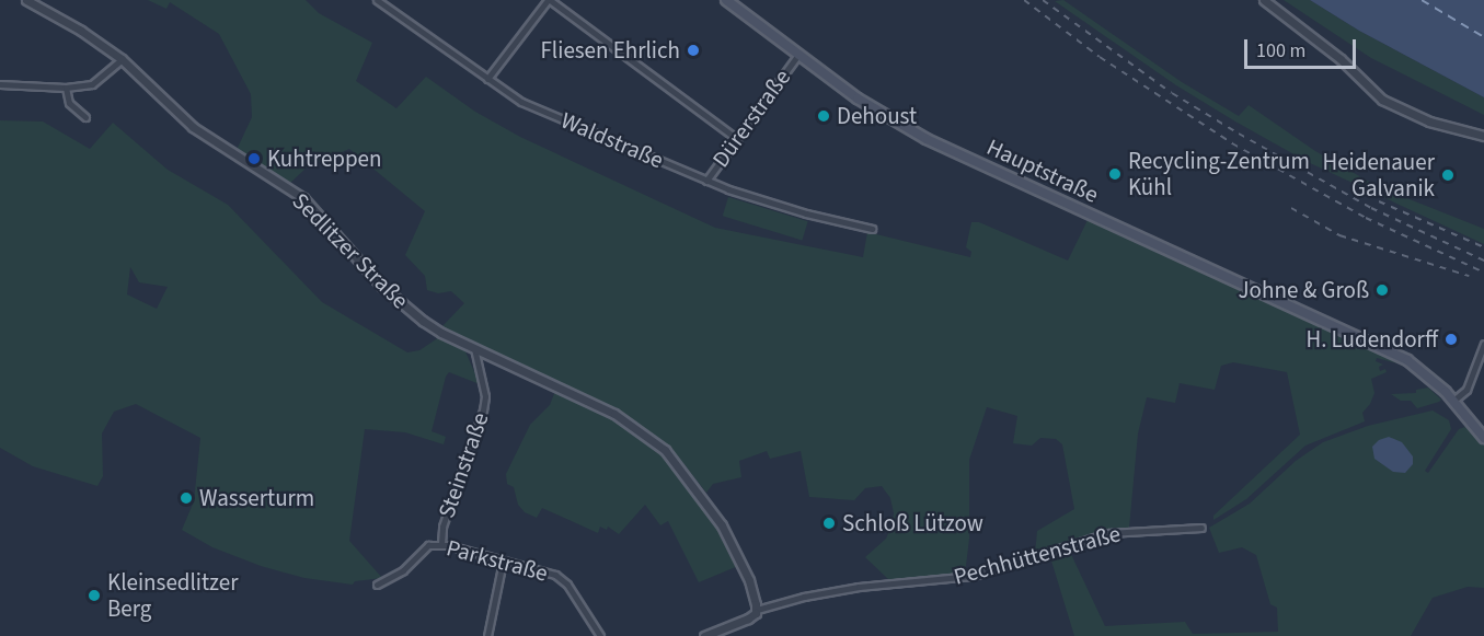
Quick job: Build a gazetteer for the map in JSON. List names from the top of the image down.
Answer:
{
  "streets": {
    "main road": ["Hauptstraße"],
    "street": [
      "Dürerstraße",
      "Waldstraße",
      "Sedlitzer Straße",
      "Steinstraße",
      "Pechhüttenstraße",
      "Parkstraße"
    ]
  },
  "crossings": [
    ["Dürerstraße", "Waldstraße"],
    ["Dürerstraße", "Hauptstraße"],
    ["Sedlitzer Straße", "Steinstraße"],
    ["Sedlitzer Straße", "Pechhüttenstraße"],
    ["Steinstraße", "Parkstraße"]
  ],
  "places": [
    "Fliesen Ehrlich",
    "Dehoust",
    "Kuhtreppen",
    "Recycling-Zentrum Kühl",
    "Heidenauer Galvanik",
    "Johne & Groß",
    "H. Ludendorff",
    "Wasserturm",
    "Schloß Lützow",
    "Kleinsedlitzer Berg"
  ],
  "scale_bar": "100 m"
}
